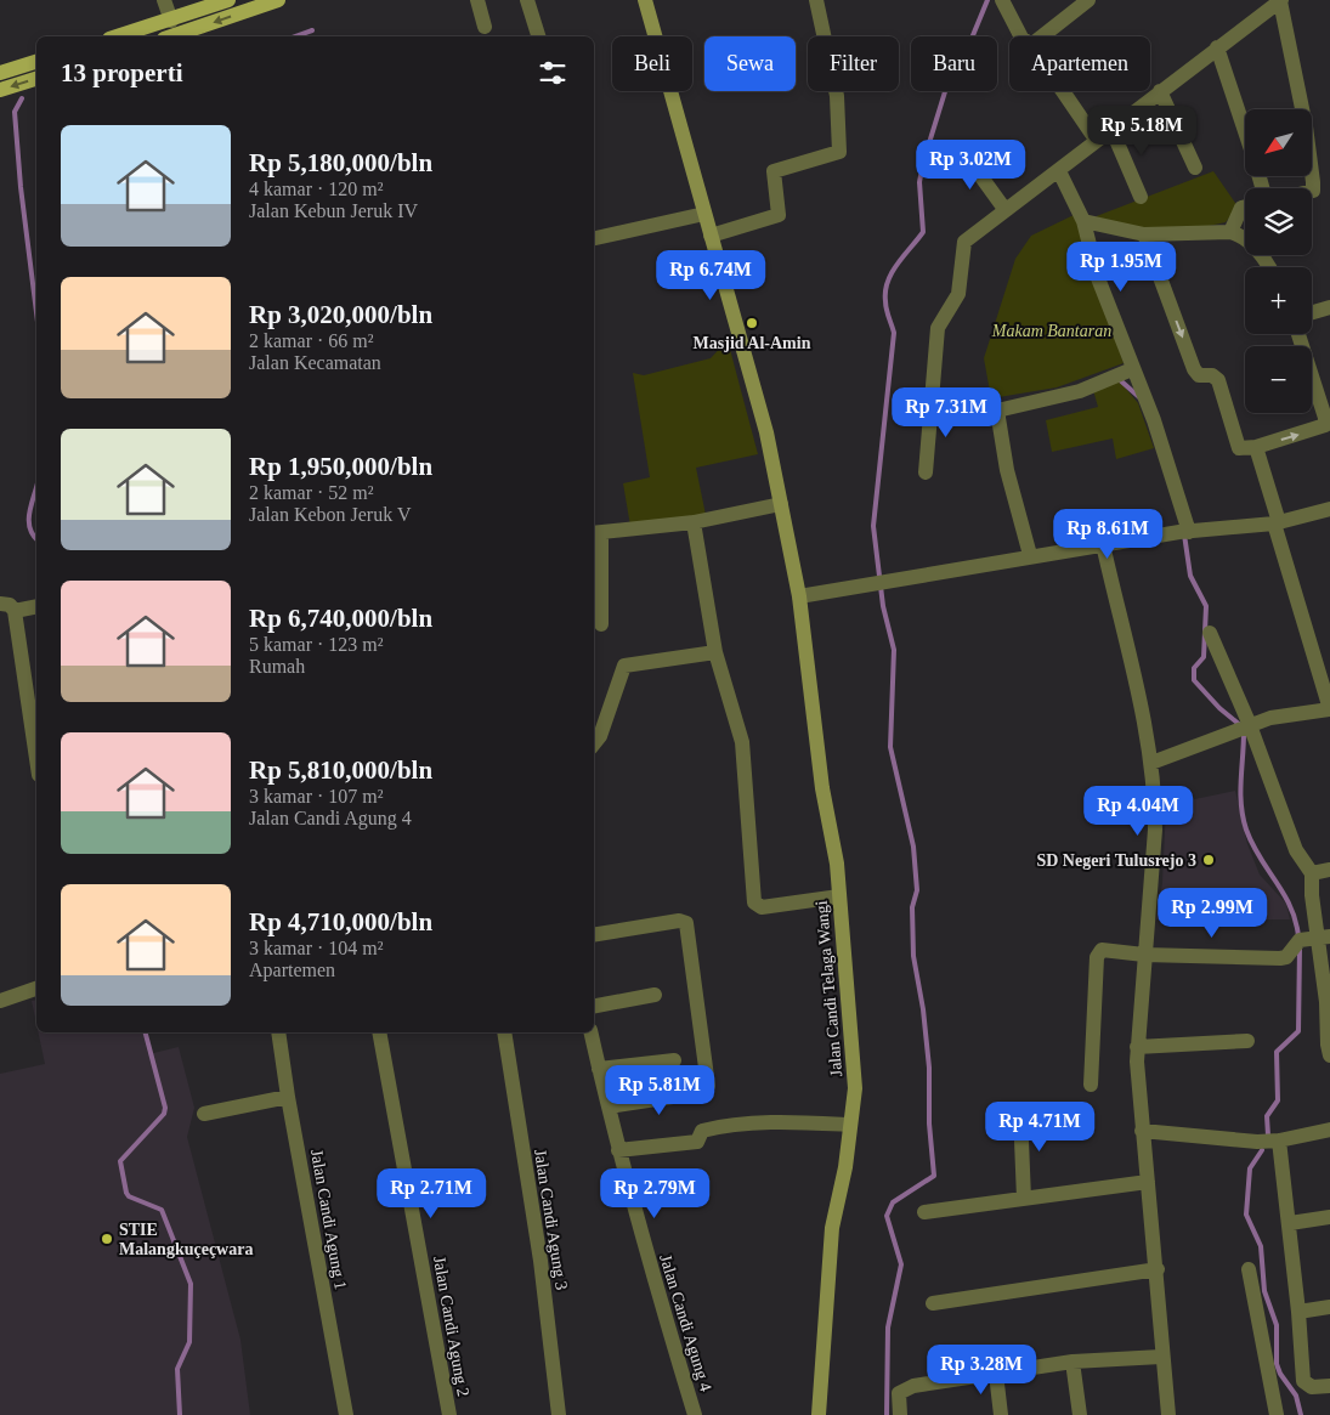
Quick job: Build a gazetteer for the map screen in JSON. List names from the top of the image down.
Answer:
{
  "streets": {
    "street": [
      "Jalan Candi Telaga Wangi",
      "Jalan Candi Agung 1",
      "Jalan Candi Agung 3",
      "Jalan Candi Agung 4",
      "Jalan Candi Agung 2"
    ]
  },
  "parks": ["Makam Bantaran"],
  "places": ["Masjid Al-Amin", "SD Negeri Tulusrejo 3", "STIE Malangkuçeçwara"],
  "north": "bottom left",
  "page": {
    "chip": [
      "Beli",
      "Sewa",
      "Filter",
      "Baru",
      "Apartemen"
    ],
    "heading": "13 properti",
    "price": [
      "Rp 5.18M",
      "Rp 3.02M",
      "Rp 1.95M",
      "Rp 6.74M",
      "Rp 7.31M",
      "Rp 8.61M",
      "Rp 4.04M",
      "Rp 2.99M",
      "Rp 5.81M",
      "Rp 4.71M",
      "Rp 2.71M",
      "Rp 2.79M",
      "Rp 3.28M"
    ],
    "map_buttons": ["+", "−"],
    "list": [
      {
        "name": "Rp 5,180,000/bln",
        "note": "4 kamar · 120 m² · Jalan Kebun Jeruk IV"
      },
      {
        "name": "Rp 3,020,000/bln",
        "note": "2 kamar · 66 m² · Jalan Kecamatan"
      },
      {
        "name": "Rp 1,950,000/bln",
        "note": "2 kamar · 52 m² · Jalan Kebon Jeruk V"
      },
      {
        "name": "Rp 6,740,000/bln",
        "note": "5 kamar · 123 m² · Rumah"
      },
      {
        "name": "Rp 5,810,000/bln",
        "note": "3 kamar · 107 m² · Jalan Candi Agung 4"
      },
      {
        "name": "Rp 4,710,000/bln",
        "note": "3 kamar · 104 m² · Apartemen"
      }
    ]
  }
}
